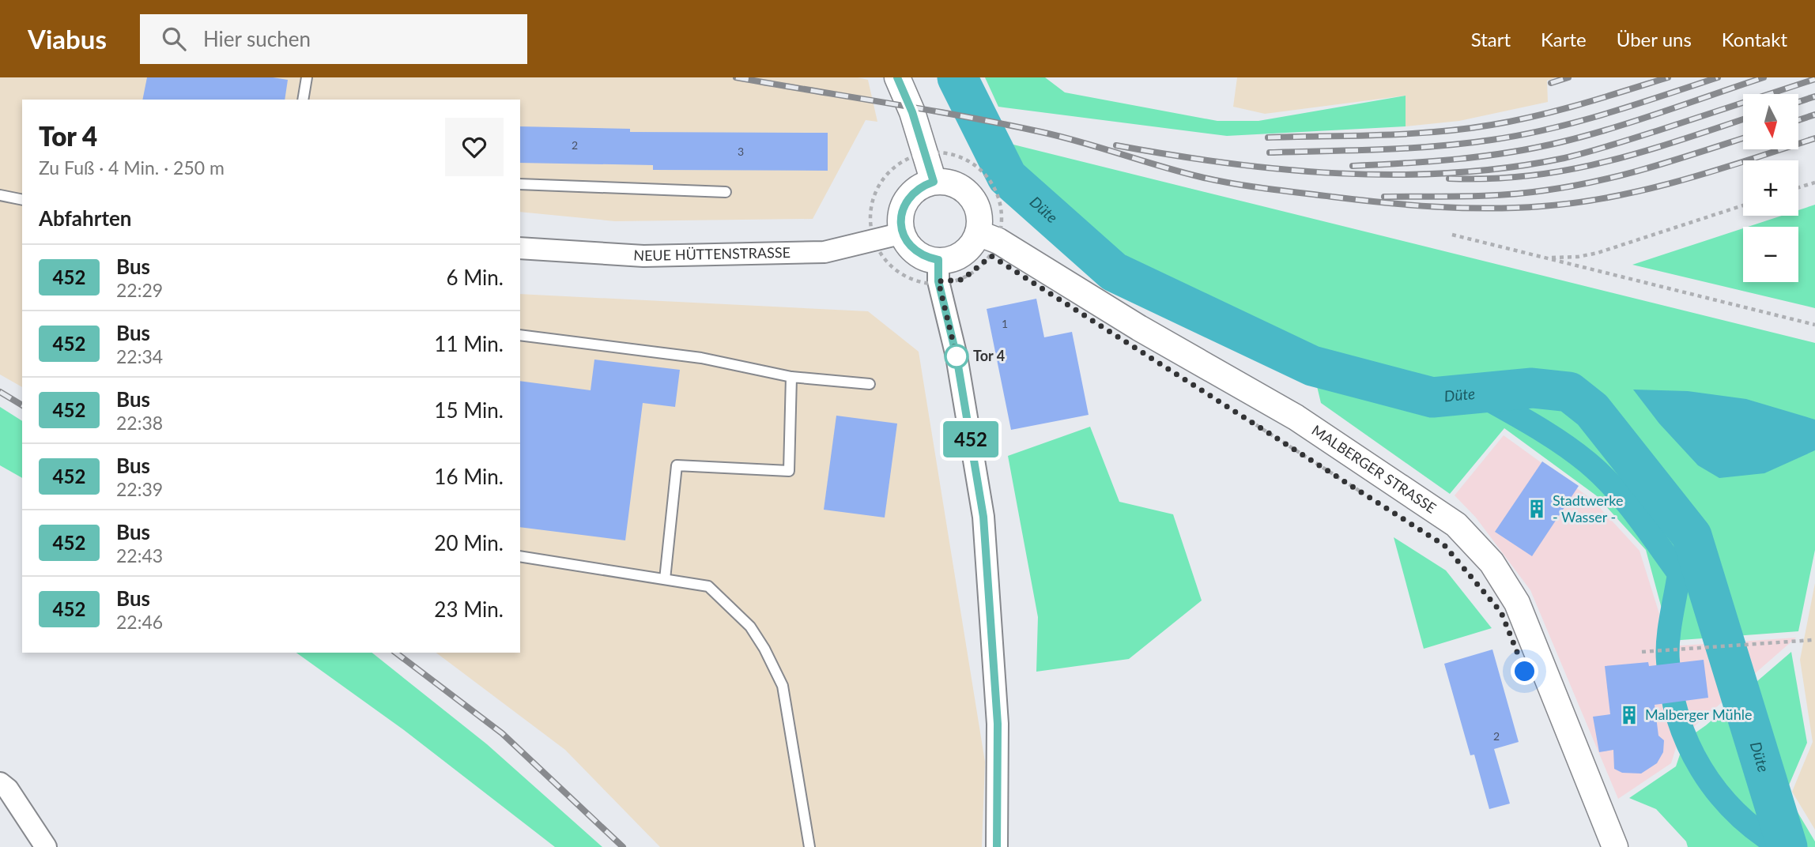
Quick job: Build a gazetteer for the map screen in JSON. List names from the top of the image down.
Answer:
{
  "streets": {
    "street": ["NEUE HÜTTENSTRASSE", "MALBERGER STRASSE"]
  },
  "crossings": [
    ["NEUE HÜTTENSTRASSE", "MALBERGER STRASSE"]
  ],
  "water": ["Düte"],
  "places": {
    "other": ["Tor 4"],
    "building": ["Stadtwerke - Wasser -", "Malberger Mühle"]
  },
  "lines": ["bus line 452"],
  "house_numbers": [
    "2",
    "3",
    "1",
    "2"
  ],
  "north": "bottom",
  "page": {
    "header": "Viabus",
    "search": "Hier suchen",
    "nav": [
      "Start",
      "Karte",
      "Über uns",
      "Kontakt"
    ],
    "on_map": "452",
    "map_buttons": ["+", "−"],
    "heading": [
      ["Tor 4", "Zu Fuß · 4 Min. · 250 m"],
      "Abfahrten"
    ],
    "list": [
      {
        "mark": "452",
        "name": "Bus",
        "note": "22:29",
        "value": "6 Min."
      },
      {
        "mark": "452",
        "name": "Bus",
        "note": "22:34",
        "value": "11 Min."
      },
      {
        "mark": "452",
        "name": "Bus",
        "note": "22:38",
        "value": "15 Min."
      },
      {
        "mark": "452",
        "name": "Bus",
        "note": "22:39",
        "value": "16 Min."
      },
      {
        "mark": "452",
        "name": "Bus",
        "note": "22:43",
        "value": "20 Min."
      },
      {
        "mark": "452",
        "name": "Bus",
        "note": "22:46",
        "value": "23 Min."
      }
    ]
  }
}
